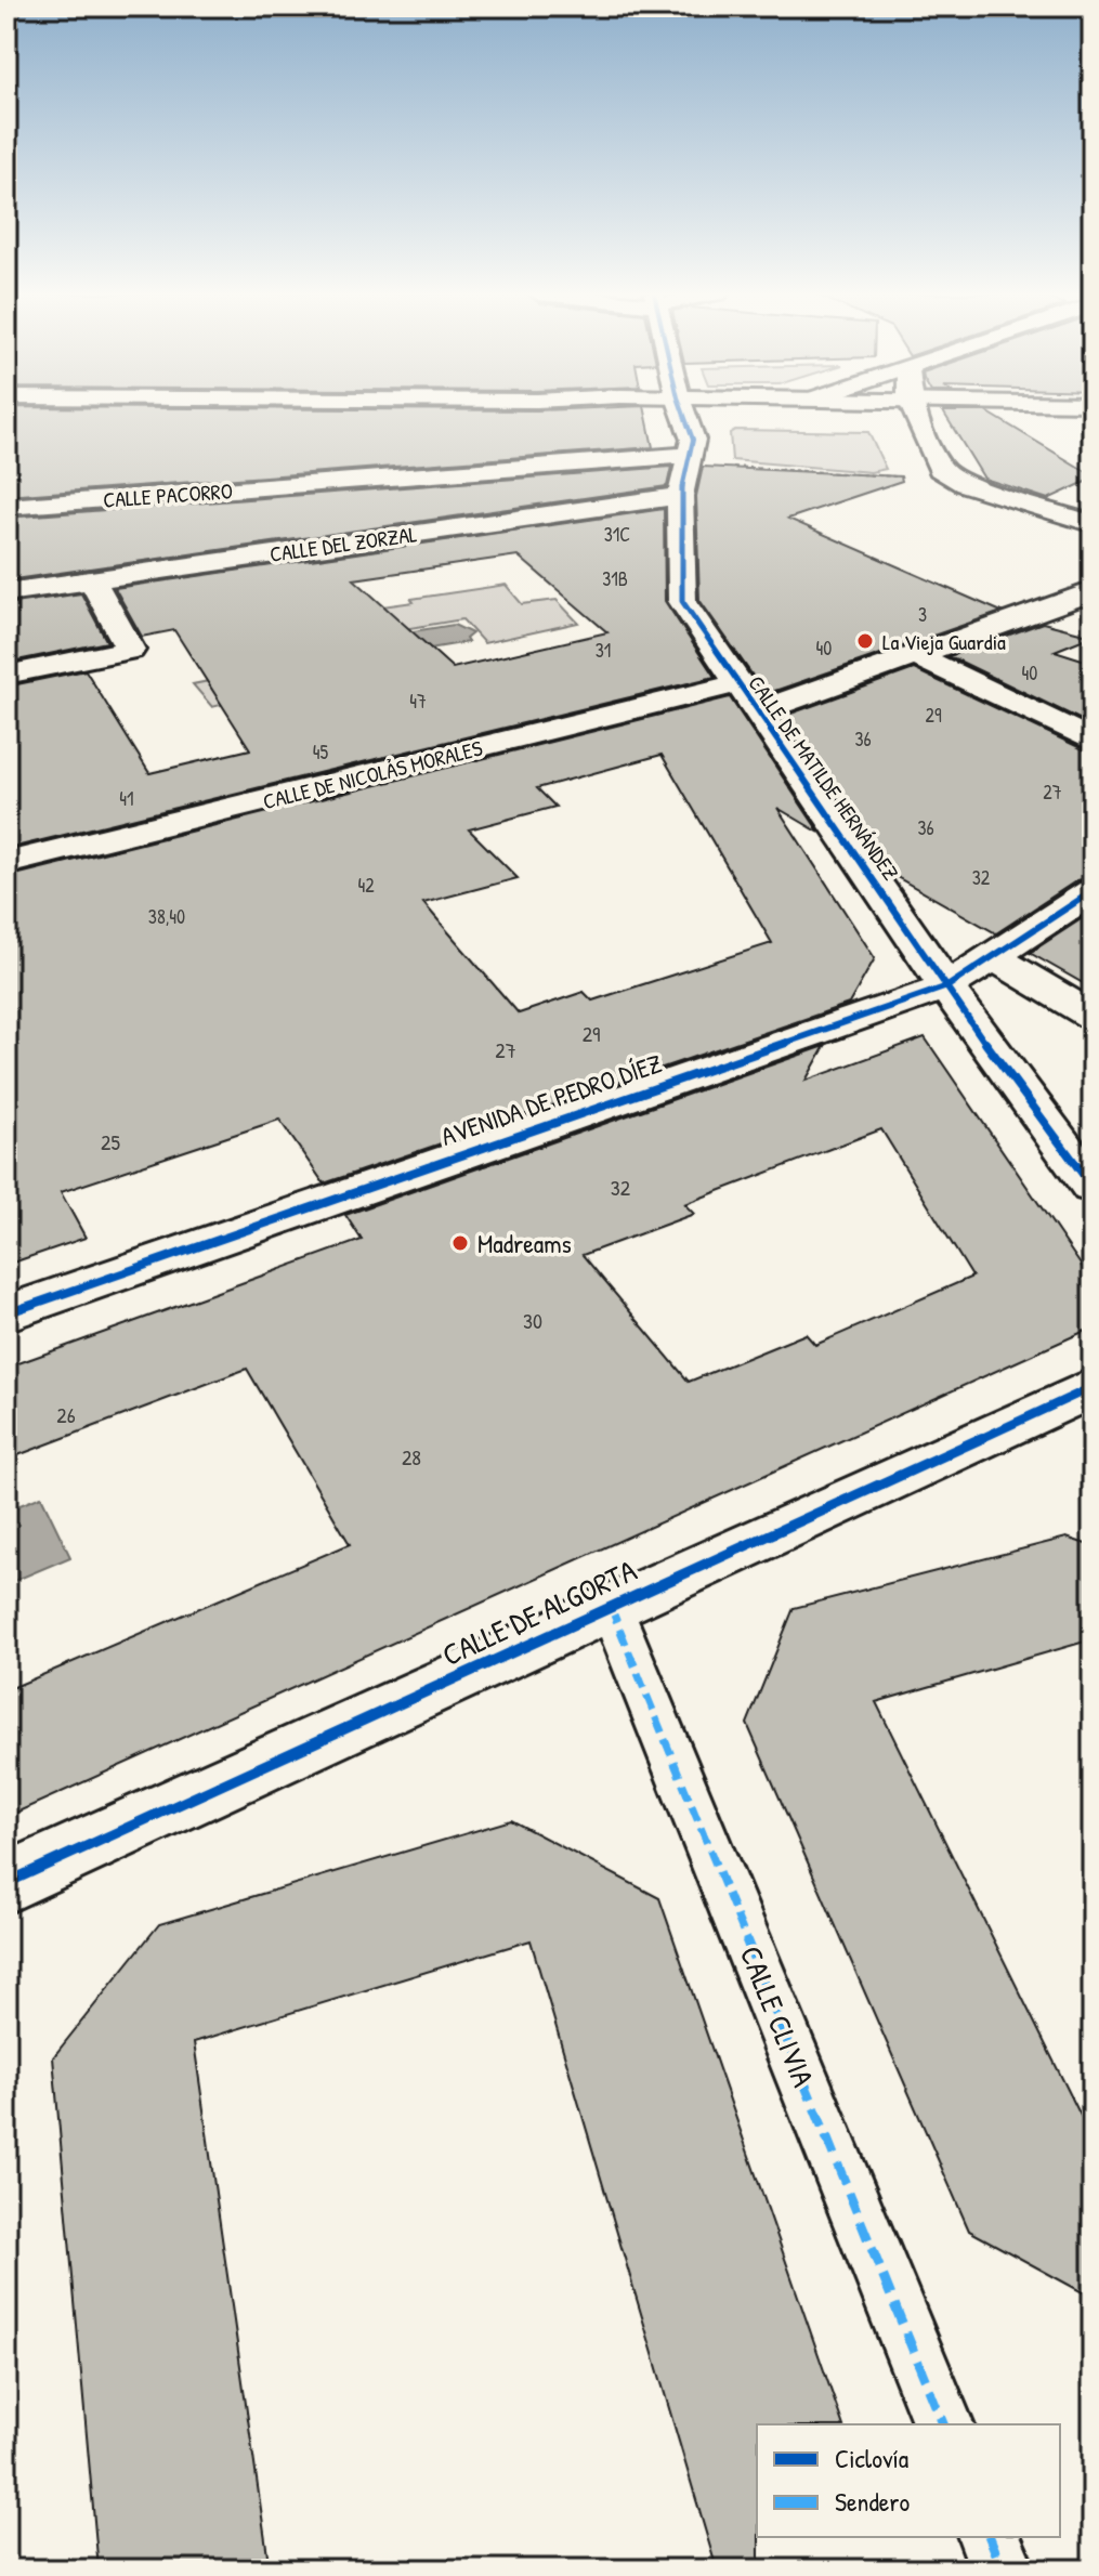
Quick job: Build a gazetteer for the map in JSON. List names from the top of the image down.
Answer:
{
  "streets": {
    "street": [
      "CALLE PACORRO",
      "CALLE DEL ZORZAL",
      "CALLE DE NICOLÁS MORALES",
      "CALLE DE MATILDE HERNÁNDEZ",
      "AVENIDA DE PEDRO DÍEZ",
      "CALLE DE ALGORTA",
      "CALLE CLIVIA"
    ]
  },
  "crossings": [
    ["CALLE PACORRO", "CALLE DE MATILDE HERNÁNDEZ"],
    ["CALLE DEL ZORZAL", "CALLE DE MATILDE HERNÁNDEZ"],
    ["CALLE DE NICOLÁS MORALES", "CALLE DE MATILDE HERNÁNDEZ"],
    ["CALLE DE MATILDE HERNÁNDEZ", "AVENIDA DE PEDRO DÍEZ"],
    ["CALLE DE ALGORTA", "CALLE CLIVIA"]
  ],
  "places": ["La Vieja Guardia", "Madreams"],
  "house_numbers": [
    "31C",
    "31B",
    "3",
    "40",
    "31",
    "40",
    "47",
    "29",
    "36",
    "45",
    "27",
    "41",
    "36",
    "32",
    "42",
    "38,40",
    "29",
    "27",
    "25",
    "32",
    "30",
    "26",
    "28"
  ],
  "legend": ["Ciclovía", "Sendero"]
}
